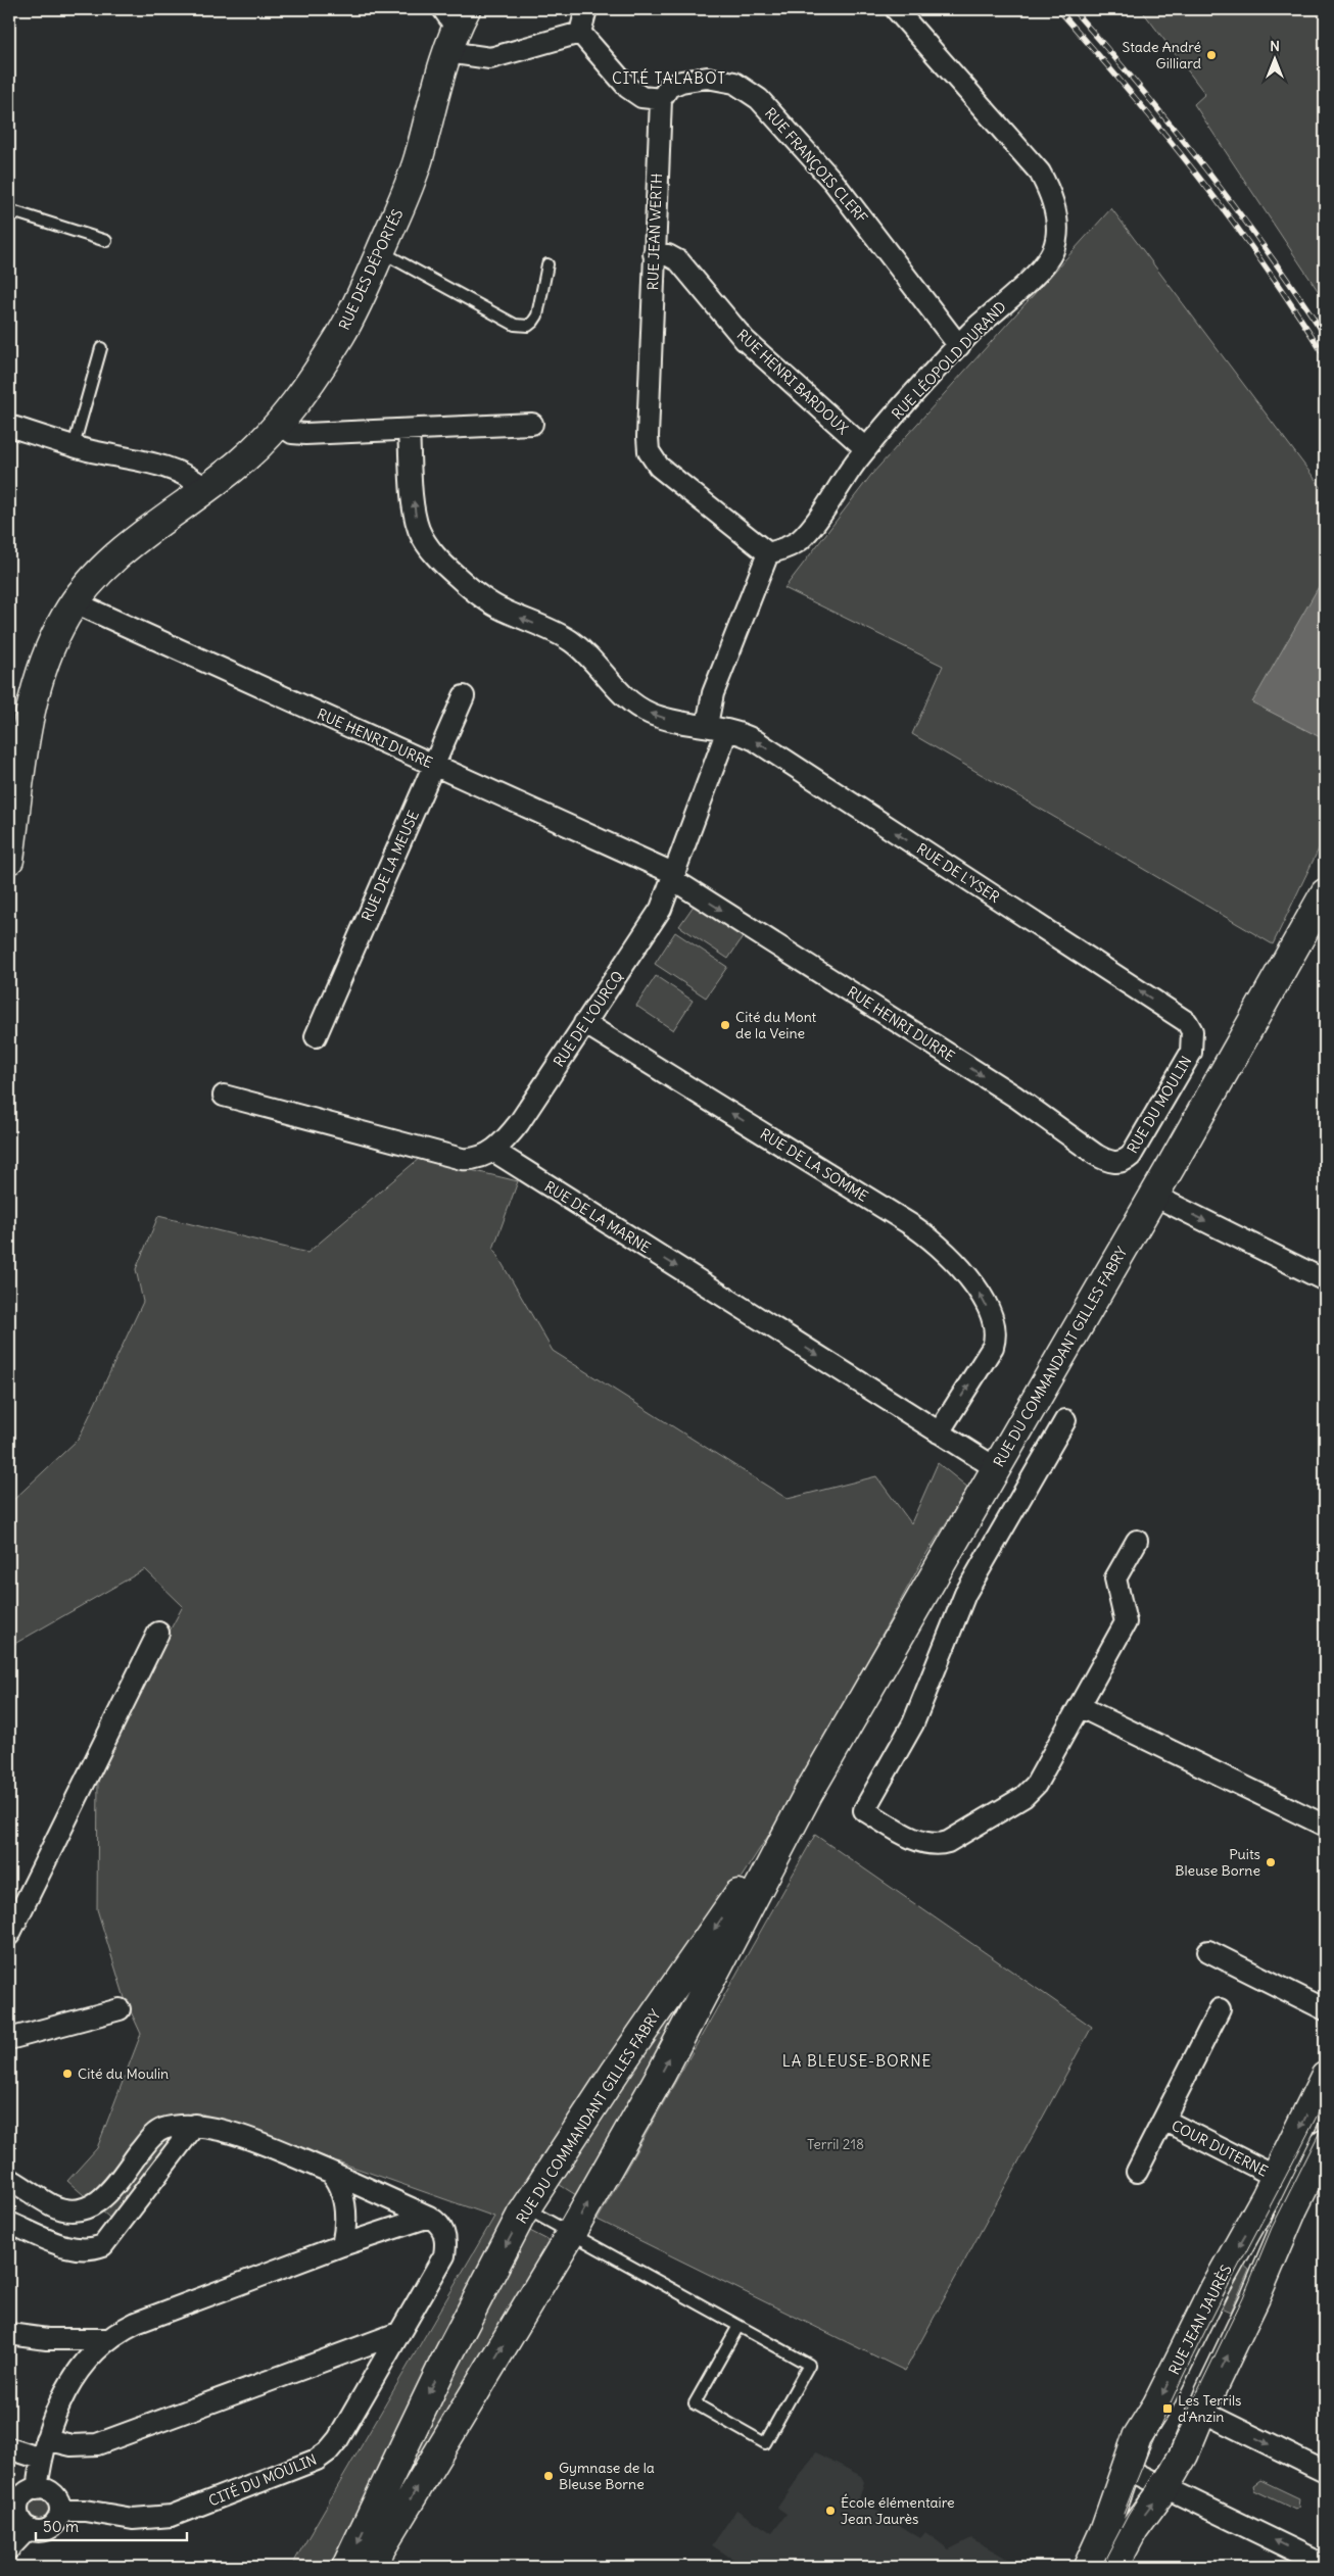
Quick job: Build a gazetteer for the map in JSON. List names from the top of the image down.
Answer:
{
  "streets": {
    "street": [
      "RUE FRANÇOIS CLERF",
      "RUE JEAN WERTH",
      "RUE DES DÉPORTÉS",
      "RUE LÉOPOLD DURAND",
      "RUE HENRI BARDOUX",
      "RUE HENRI DURRE",
      "RUE DE LA MEUSE",
      "RUE DE L'YSER",
      "RUE DE L'OURCQ",
      "RUE DU MOULIN",
      "RUE DE LA SOMME",
      "RUE DE LA MARNE",
      "RUE DU COMMANDANT GILLES FABRY",
      "COUR DUTERNE",
      "RUE JEAN JAURÈS",
      "CITÉ DU MOULIN"
    ]
  },
  "crossings": [
    ["RUE FRANÇOIS CLERF", "RUE JEAN WERTH"],
    ["RUE FRANÇOIS CLERF", "RUE LÉOPOLD DURAND"],
    ["RUE JEAN WERTH", "RUE LÉOPOLD DURAND"],
    ["RUE JEAN WERTH", "RUE HENRI BARDOUX"],
    ["RUE DES DÉPORTÉS", "RUE HENRI DURRE"],
    ["RUE LÉOPOLD DURAND", "RUE HENRI BARDOUX"],
    ["RUE HENRI DURRE", "RUE DE LA MEUSE"],
    ["RUE HENRI DURRE", "RUE DE L'OURCQ"],
    ["RUE HENRI DURRE", "RUE DU MOULIN"],
    ["RUE DE L'YSER", "RUE DE L'OURCQ"],
    ["RUE DE L'YSER", "RUE DU MOULIN"],
    ["RUE DE L'OURCQ", "RUE DE LA SOMME"],
    ["RUE DE L'OURCQ", "RUE DE LA MARNE"],
    ["RUE DE LA SOMME", "RUE DE LA MARNE"],
    ["RUE DE LA MARNE", "RUE DU COMMANDANT GILLES FABRY"],
    ["COUR DUTERNE", "RUE JEAN JAURÈS"]
  ],
  "one_way": [
    "RUE HENRI DURRE",
    "RUE DE L'YSER",
    "RUE DE LA SOMME",
    "RUE DE LA MARNE"
  ],
  "districts": ["CITÉ TALABOT", "LA BLEUSE-BORNE"],
  "parks": ["Terril 218"],
  "places": {
    "other": [
      "Stade André Gilliard",
      "Cité du Mont de la Veine",
      "Puits Bleuse Borne",
      "Cité du Moulin",
      "Gymnase de la Bleuse Borne",
      "École élémentaire Jean Jaurès"
    ],
    "transit": ["Les Terrils d'Anzin"]
  },
  "scale_bar": "50 m",
  "north": "top"
}
